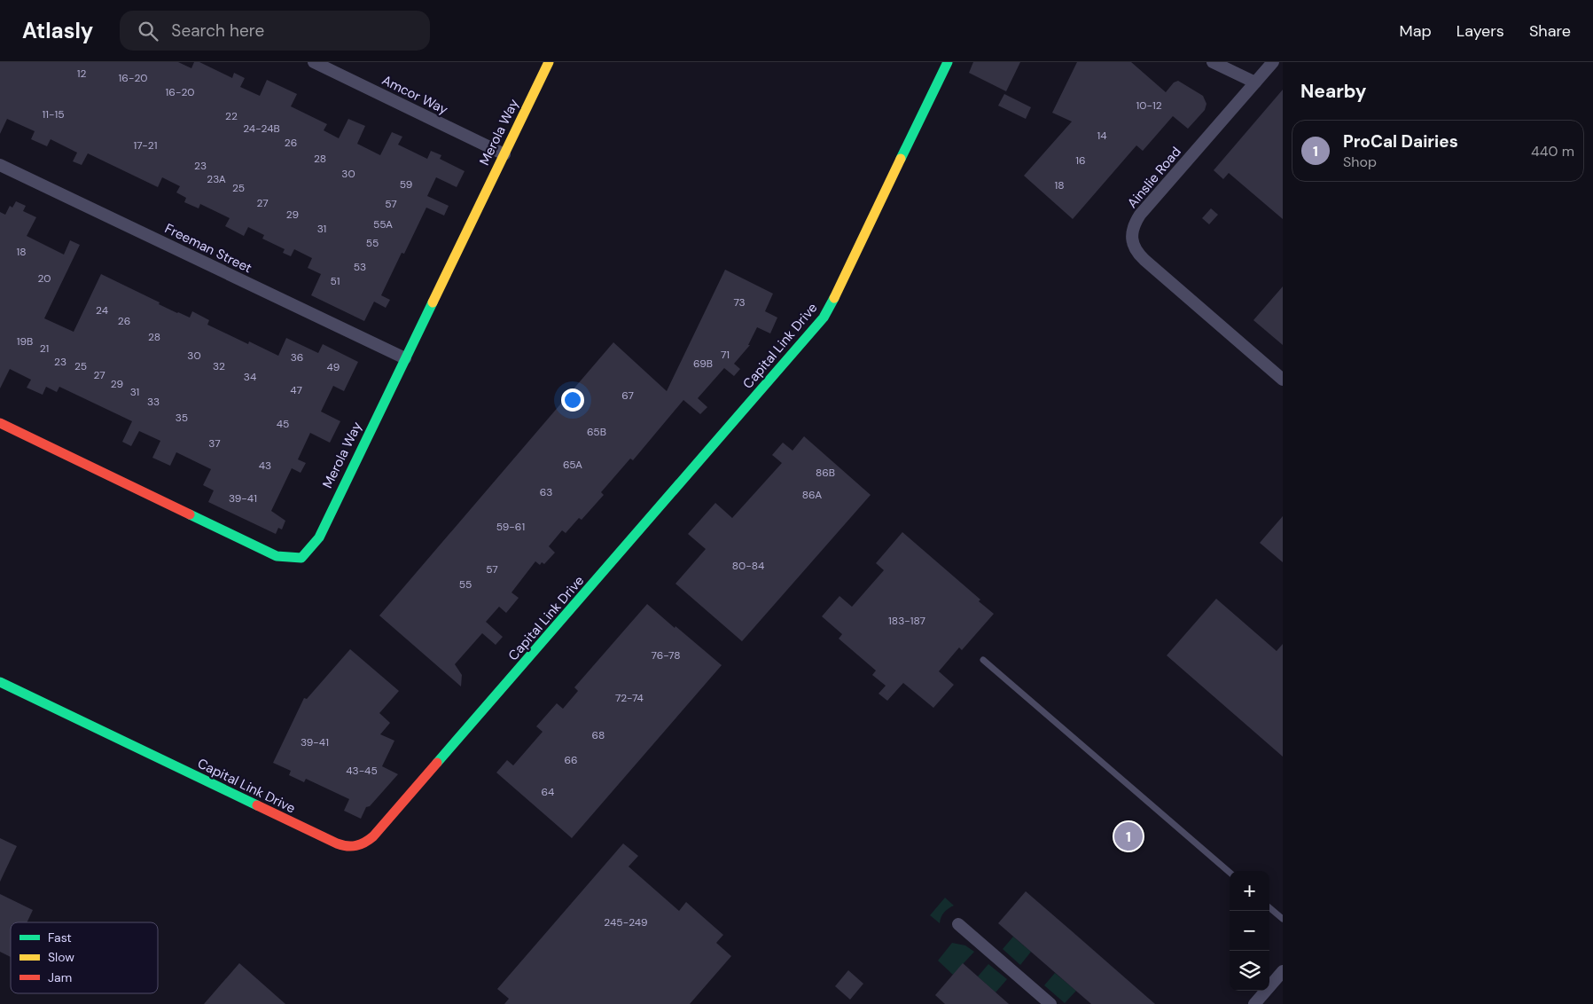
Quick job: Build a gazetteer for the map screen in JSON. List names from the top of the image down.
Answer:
{
  "streets": {
    "street": [
      "Amcor Way",
      "Merola Way",
      "Ainslie Road",
      "Freeman Street",
      "Capital Link Drive"
    ]
  },
  "crossings": [
    ["Amcor Way", "Merola Way"],
    ["Merola Way", "Freeman Street"]
  ],
  "house_numbers": [
    "12",
    "16-20",
    "16-20",
    "10-12",
    "11-15",
    "22",
    "24-24B",
    "14",
    "26",
    "17-21",
    "28",
    "16",
    "23",
    "30",
    "23A",
    "59",
    "18",
    "25",
    "27",
    "57",
    "29",
    "55A",
    "31",
    "55",
    "18",
    "53",
    "20",
    "51",
    "73",
    "24",
    "26",
    "28",
    "19B",
    "21",
    "71",
    "30",
    "36",
    "23",
    "69B",
    "25",
    "32",
    "49",
    "27",
    "34",
    "29",
    "47",
    "31",
    "67",
    "33",
    "35",
    "45",
    "65B",
    "37",
    "65A",
    "43",
    "86B",
    "63",
    "86A",
    "39-41",
    "59-61",
    "80-84",
    "57",
    "55",
    "183-187",
    "76-78",
    "72-74",
    "68",
    "39-41",
    "66",
    "43-45",
    "64",
    "245-249"
  ],
  "legend": ["Fast", "Slow", "Jam"],
  "page": {
    "header": "Atlasly",
    "search": "Search here",
    "nav": ["Map", "Layers", "Share"],
    "heading": "Nearby",
    "list": [
      {
        "mark": "1",
        "name": "ProCal Dairies",
        "note": "Shop",
        "value": "440 m"
      }
    ],
    "pins": "1",
    "map_buttons": ["+", "−"]
  }
}
